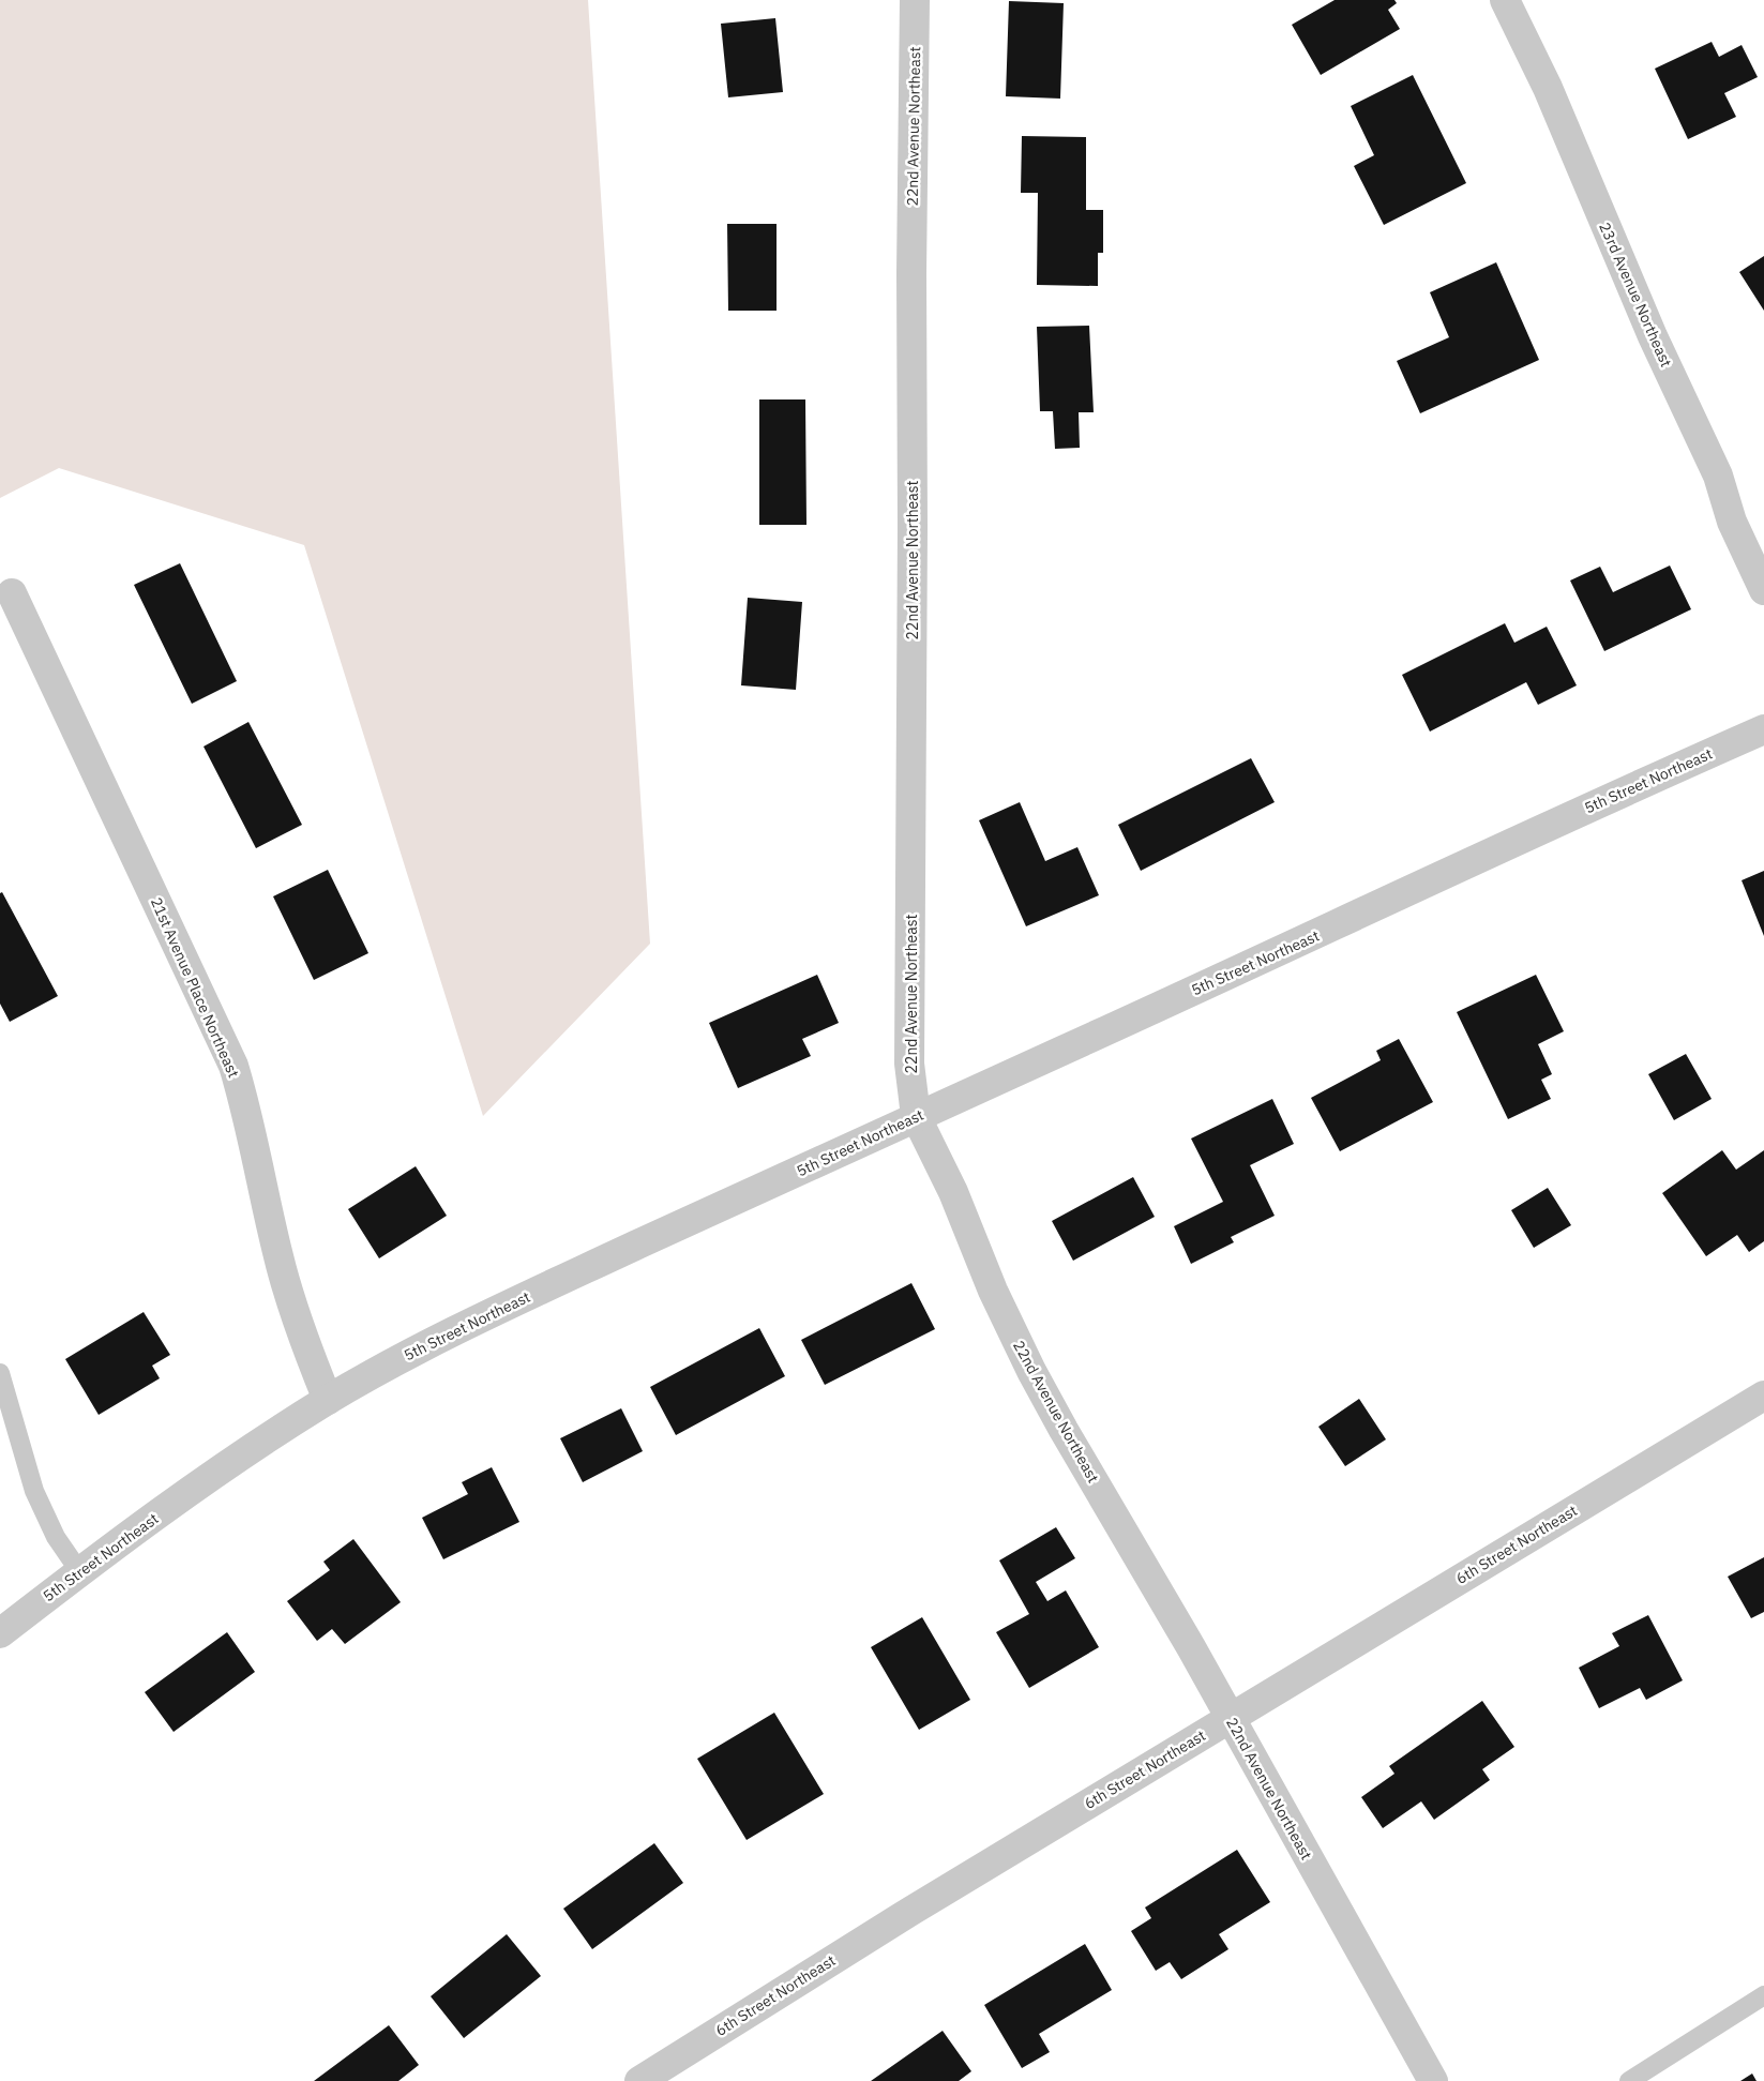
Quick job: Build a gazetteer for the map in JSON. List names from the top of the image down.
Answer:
{
  "streets": {
    "street": [
      "22nd Avenue Northeast",
      "23rd Avenue Northeast",
      "5th Street Northeast",
      "21st Avenue Place Northeast",
      "6th Street Northeast"
    ]
  },
  "crossings": [
    ["22nd Avenue Northeast", "5th Street Northeast"],
    ["22nd Avenue Northeast", "6th Street Northeast"],
    ["5th Street Northeast", "21st Avenue Place Northeast"]
  ]
}
